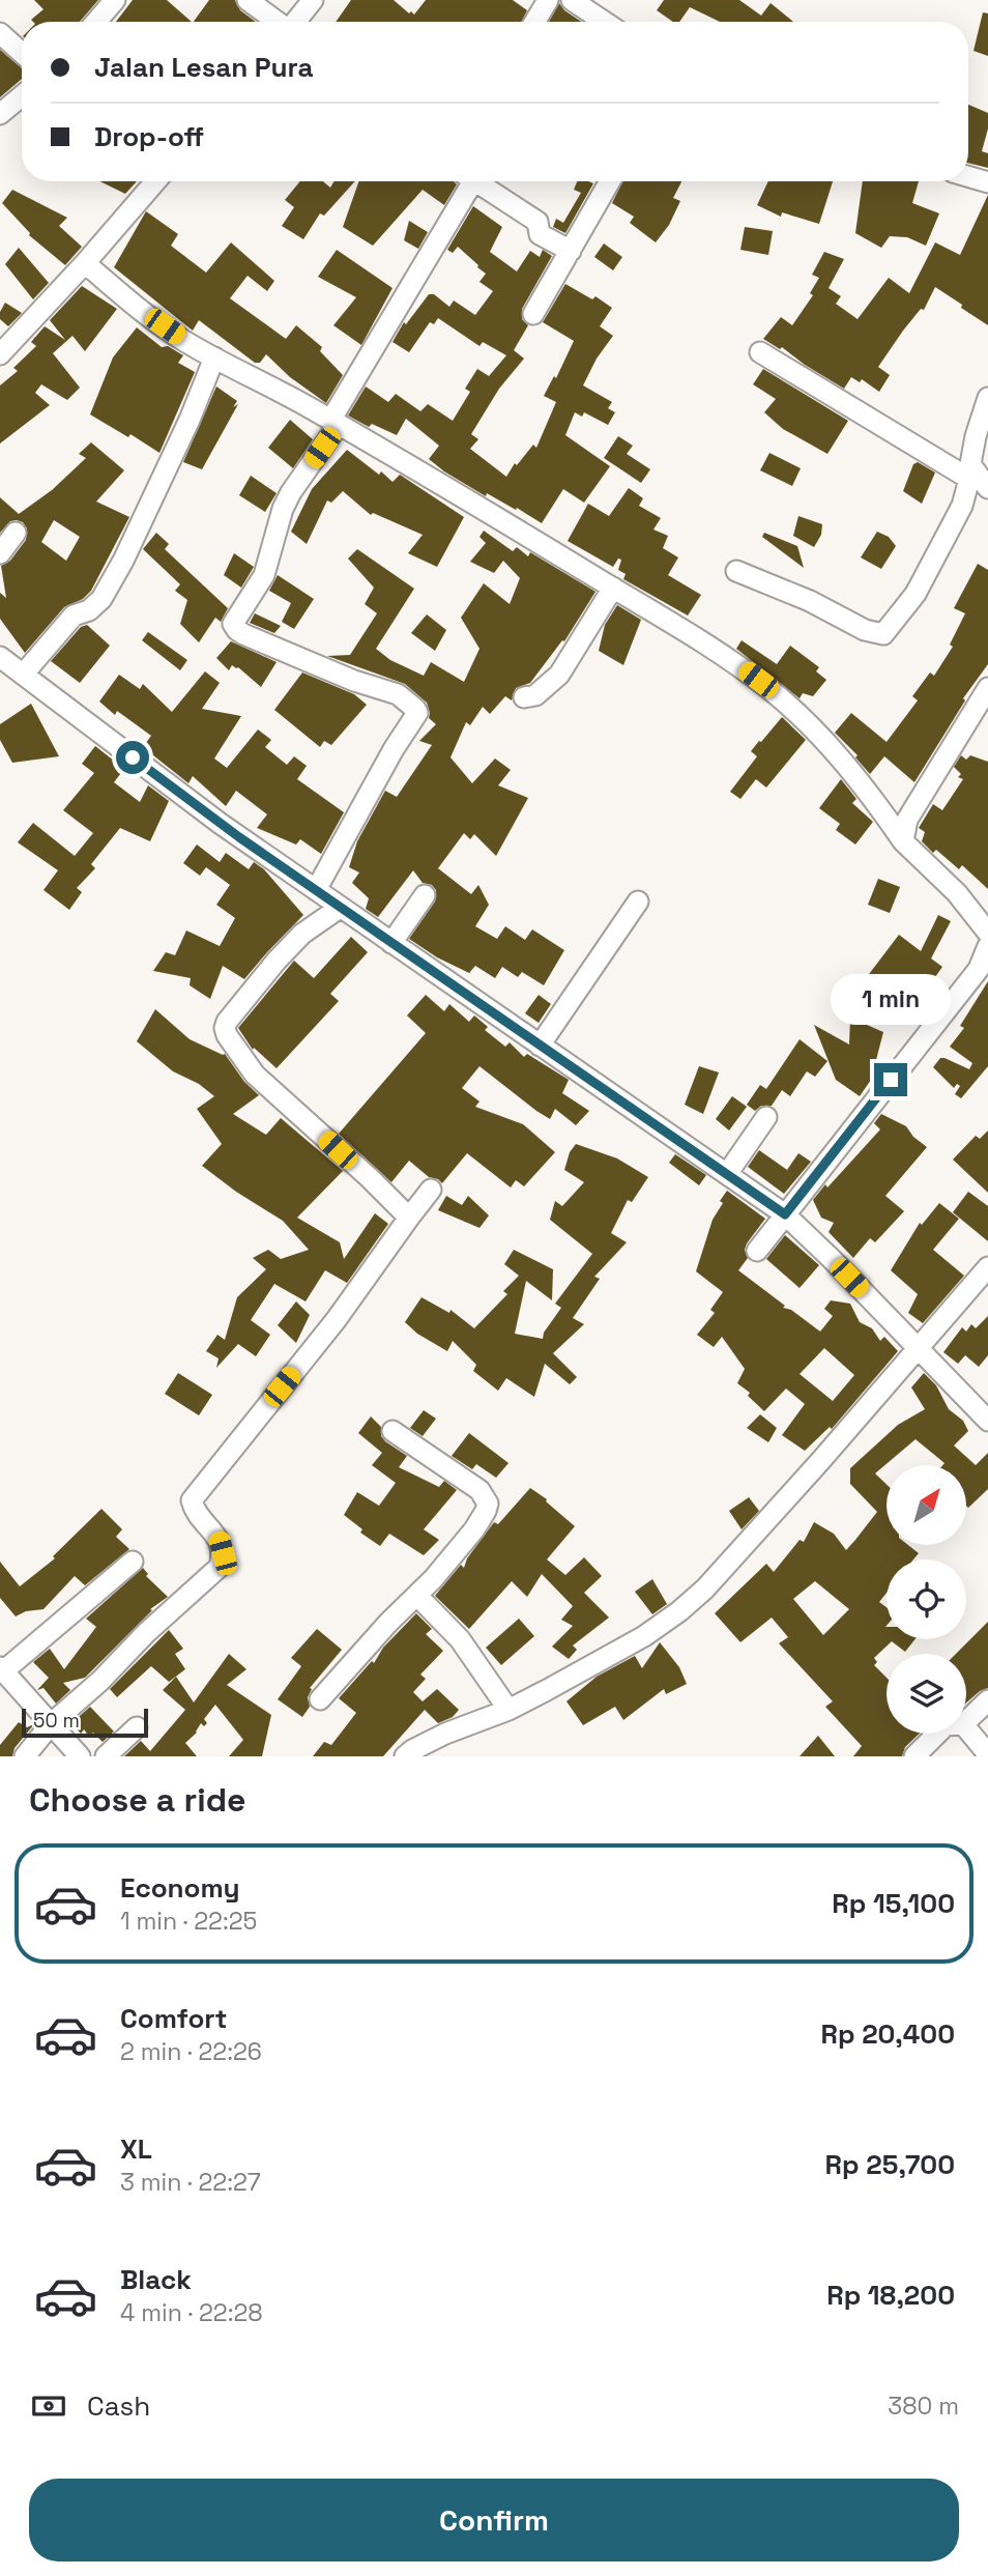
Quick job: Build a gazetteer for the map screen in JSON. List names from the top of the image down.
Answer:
{
  "scale_bar": "50 m",
  "north": "top right",
  "page": {
    "banner": ["Jalan Lesan Pura", "Drop-off"],
    "bubble": "1 min",
    "scale": "50 m",
    "heading": "Choose a ride",
    "list": [
      {
        "name": "Economy",
        "note": "1 min · 22:25",
        "value": "Rp 15,100"
      },
      {
        "name": "Comfort",
        "note": "2 min · 22:26",
        "value": "Rp 20,400"
      },
      {
        "name": "XL",
        "note": "3 min · 22:27",
        "value": "Rp 25,700"
      },
      {
        "name": "Black",
        "note": "4 min · 22:28",
        "value": "Rp 18,200"
      }
    ],
    "pay": ["Cash", "380 m"],
    "buttons": "Confirm"
  }
}
